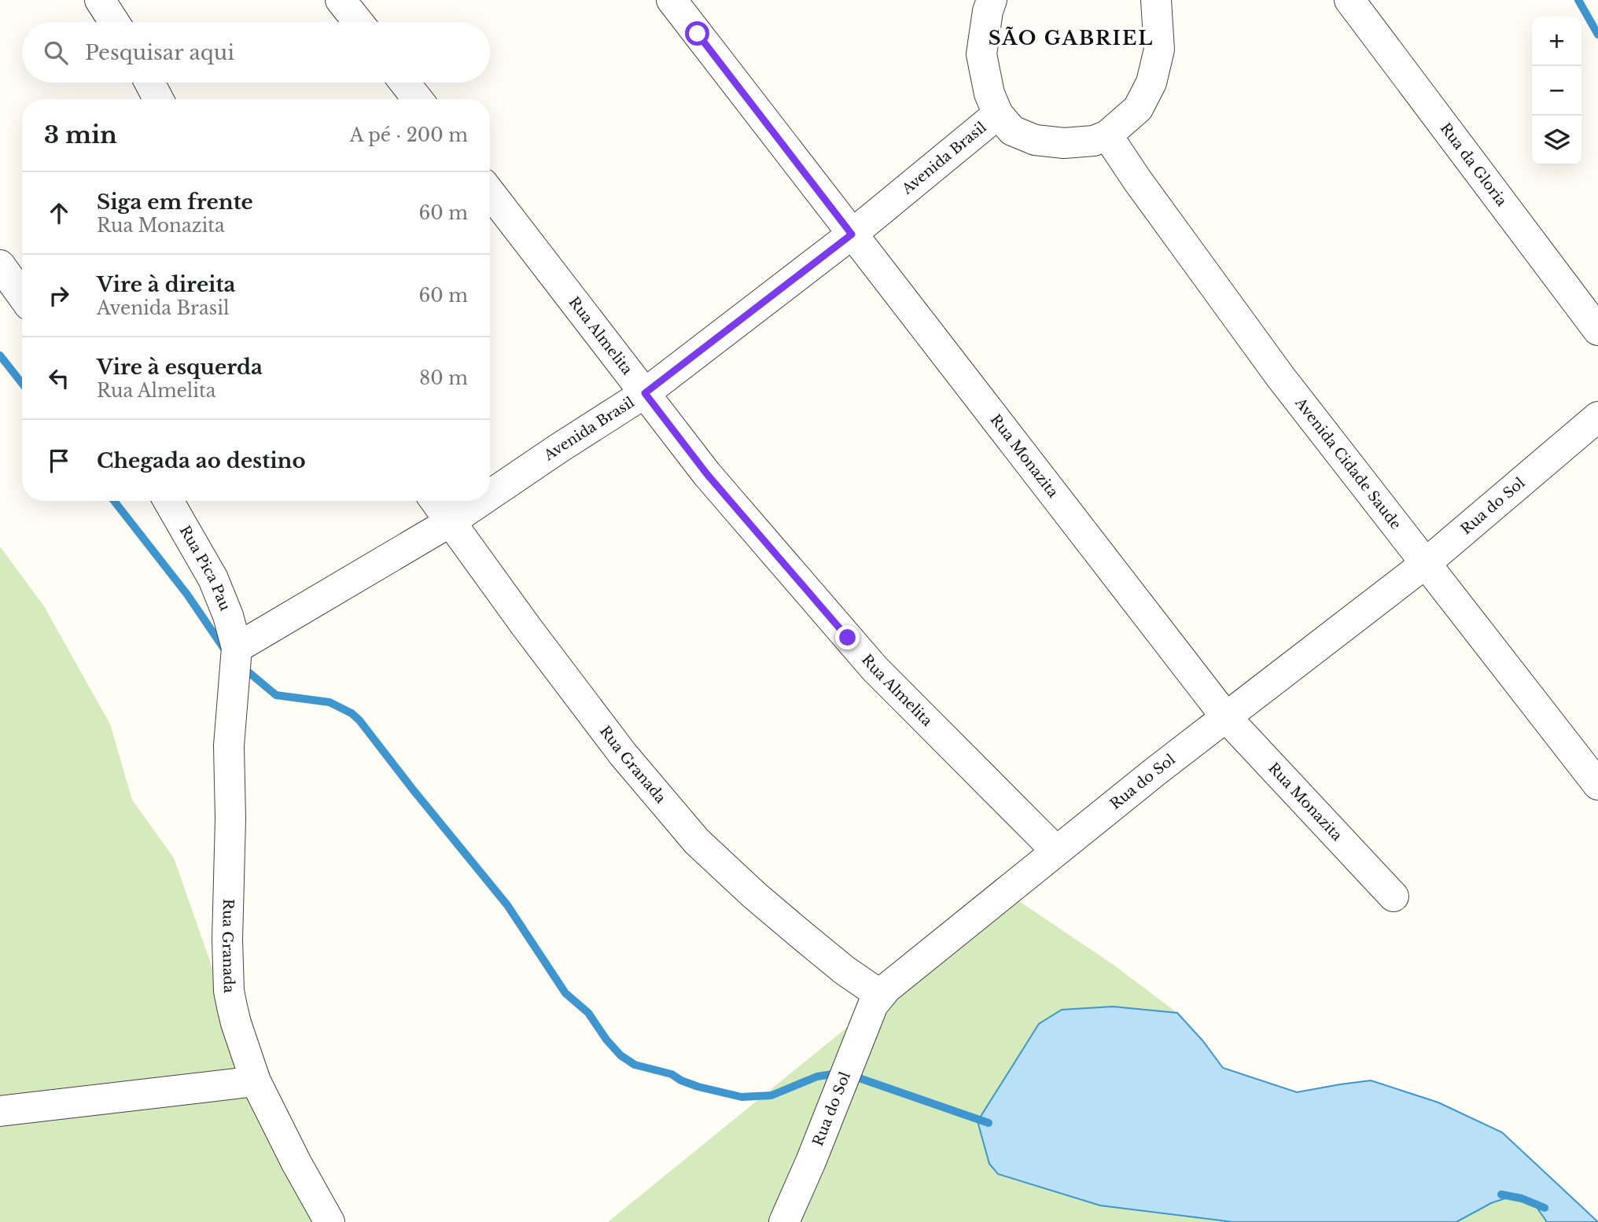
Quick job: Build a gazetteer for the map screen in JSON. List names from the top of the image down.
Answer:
{
  "streets": {
    "street": [
      "Avenida Brasil",
      "Rua da Gloria",
      "Rua Almelita",
      "Rua Monazita",
      "Avenida Cidade Saude",
      "Rua do Sol",
      "Rua Pica Pau",
      "Rua Granada"
    ]
  },
  "crossings": [
    ["Avenida Brasil", "Rua Almelita"],
    ["Avenida Brasil", "Rua Monazita"],
    ["Avenida Brasil", "Avenida Cidade Saude"],
    ["Avenida Brasil", "Rua Pica Pau"],
    ["Avenida Brasil", "Rua Granada"],
    ["Rua Almelita", "Rua do Sol"],
    ["Rua Monazita", "Rua do Sol"],
    ["Avenida Cidade Saude", "Rua do Sol"],
    ["Rua do Sol", "Rua Granada"],
    ["Rua Pica Pau", "Rua Granada"]
  ],
  "districts": ["SÃO GABRIEL"],
  "page": {
    "map_buttons": ["+", "−"],
    "search": "Pesquisar aqui",
    "heading": ["3 min", "A pé · 200 m"],
    "list": [
      ["Siga em frente", "Rua Monazita", "60 m"],
      ["Vire à direita", "Avenida Brasil", "60 m"],
      ["Vire à esquerda", "Rua Almelita", "80 m"],
      "Chegada ao destino"
    ]
  }
}
